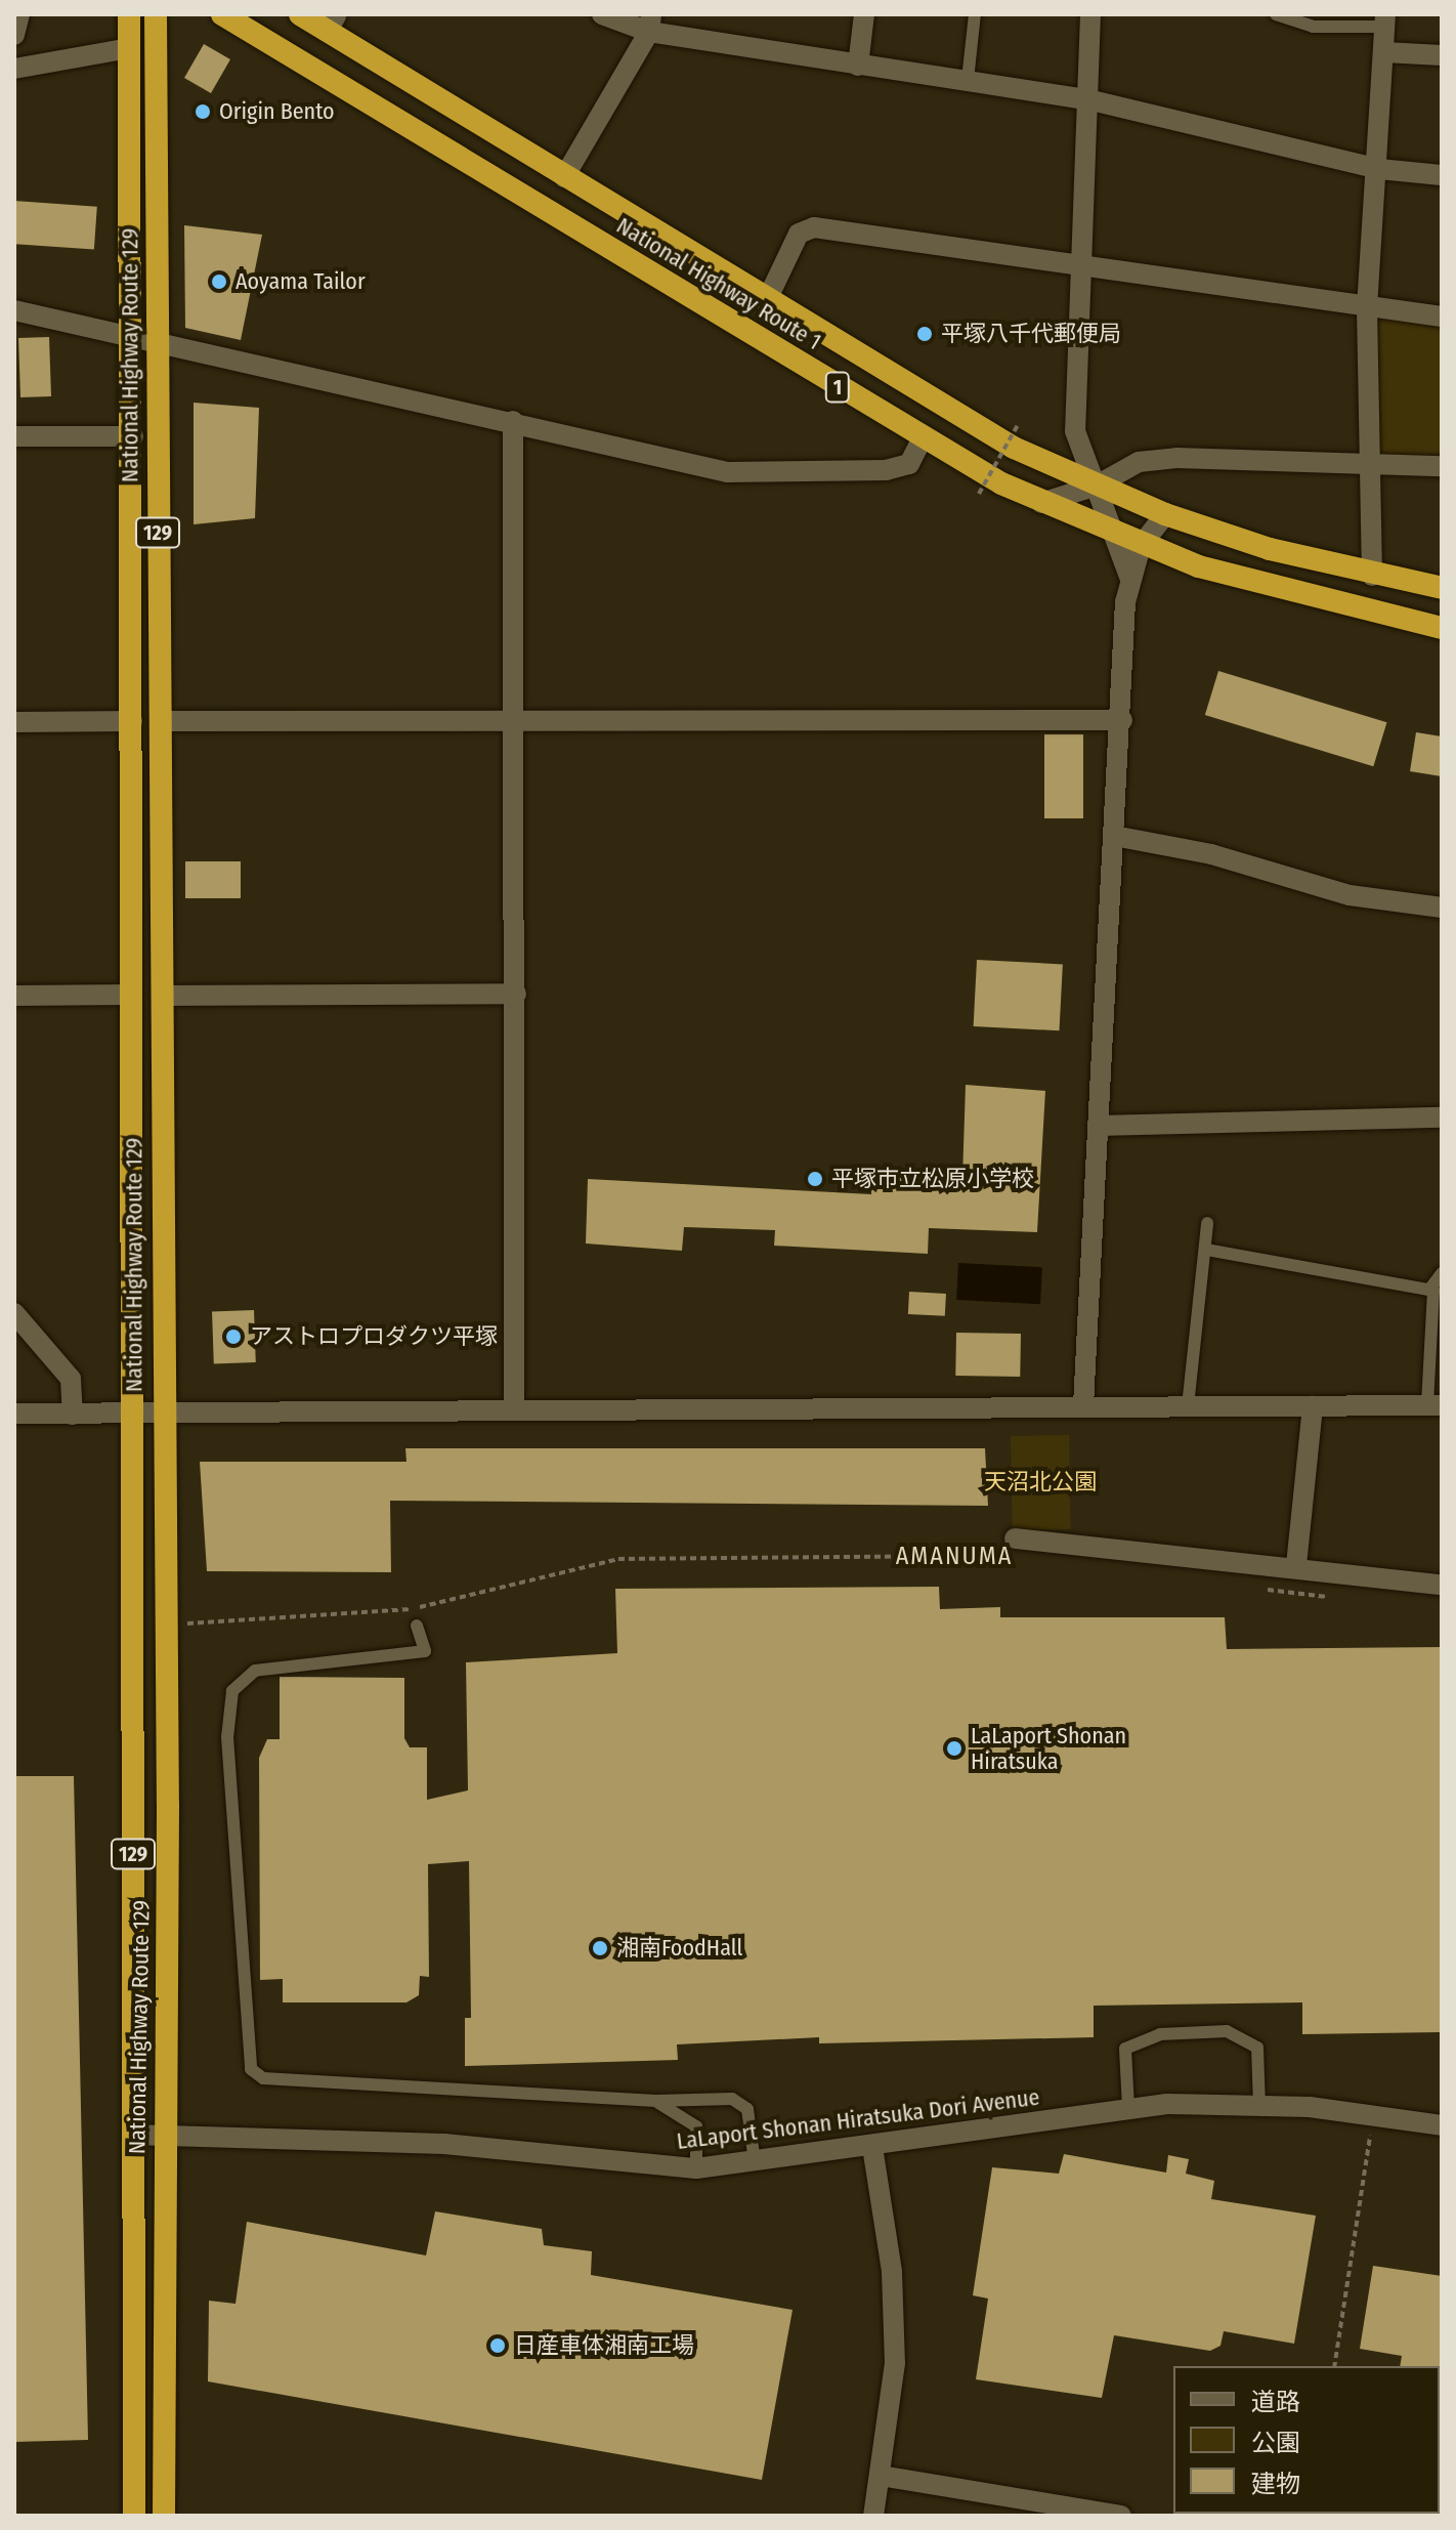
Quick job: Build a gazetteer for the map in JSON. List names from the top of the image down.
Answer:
{
  "streets": {
    "highway": [
      "National Highway Route 1",
      "National Highway Route 129",
      "1",
      "129"
    ],
    "street": ["LaLaport Shonan Hiratsuka Dori Avenue"]
  },
  "crossings": [
    ["National Highway Route 129", "LaLaport Shonan Hiratsuka Dori Avenue"]
  ],
  "districts": ["AMANUMA"],
  "parks": ["天沼北公園"],
  "places": [
    "Origin Bento",
    "Aoyama Tailor",
    "平塚八千代郵便局",
    "平塚市立松原小学校",
    "アストロプロダクツ平塚",
    "LaLaport Shonan Hiratsuka",
    "湘南FoodHall",
    "日産車体湘南工場"
  ],
  "legend": ["道路", "公園", "建物"]
}
